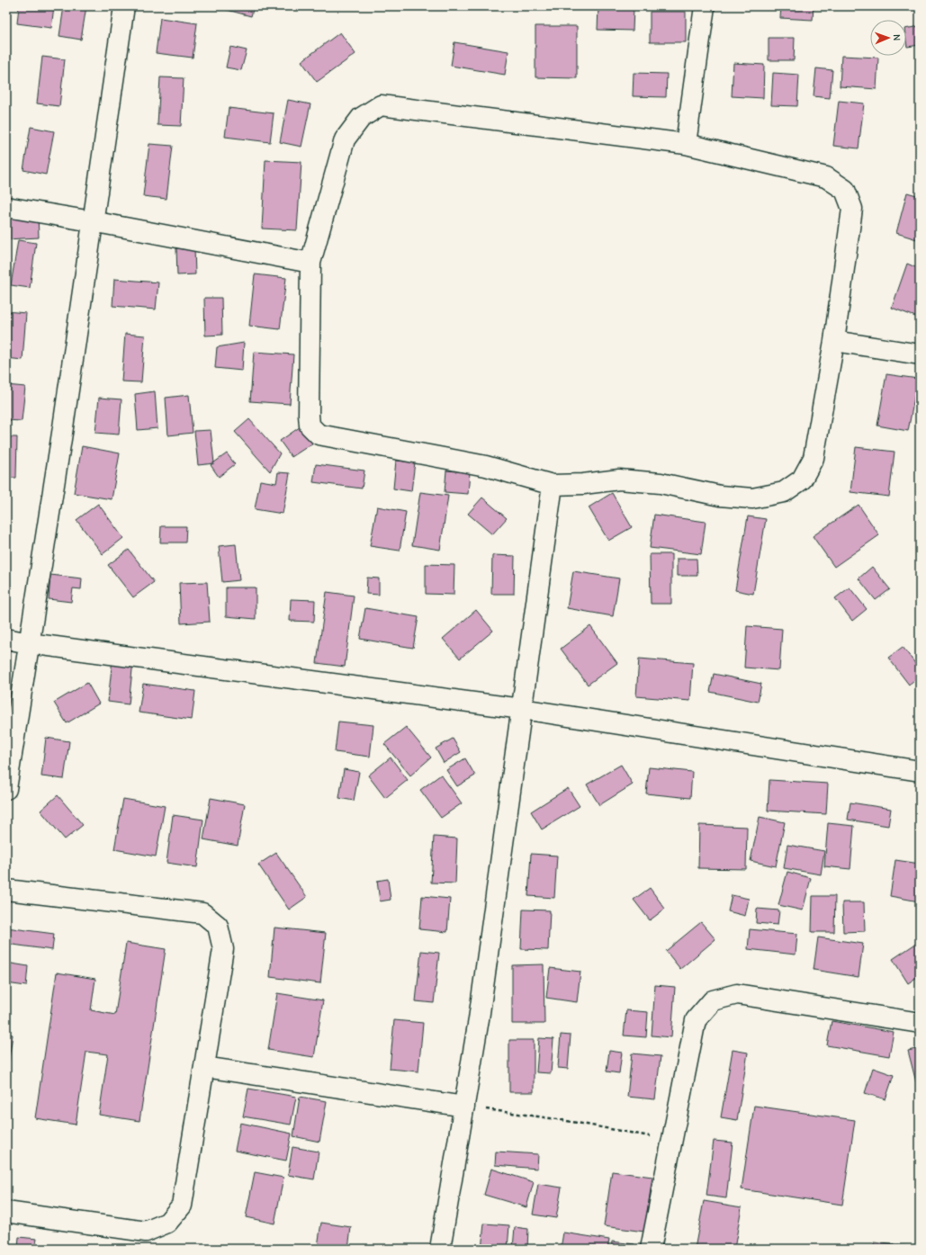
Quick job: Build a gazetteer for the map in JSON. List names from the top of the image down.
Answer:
{
  "north": "right"
}
